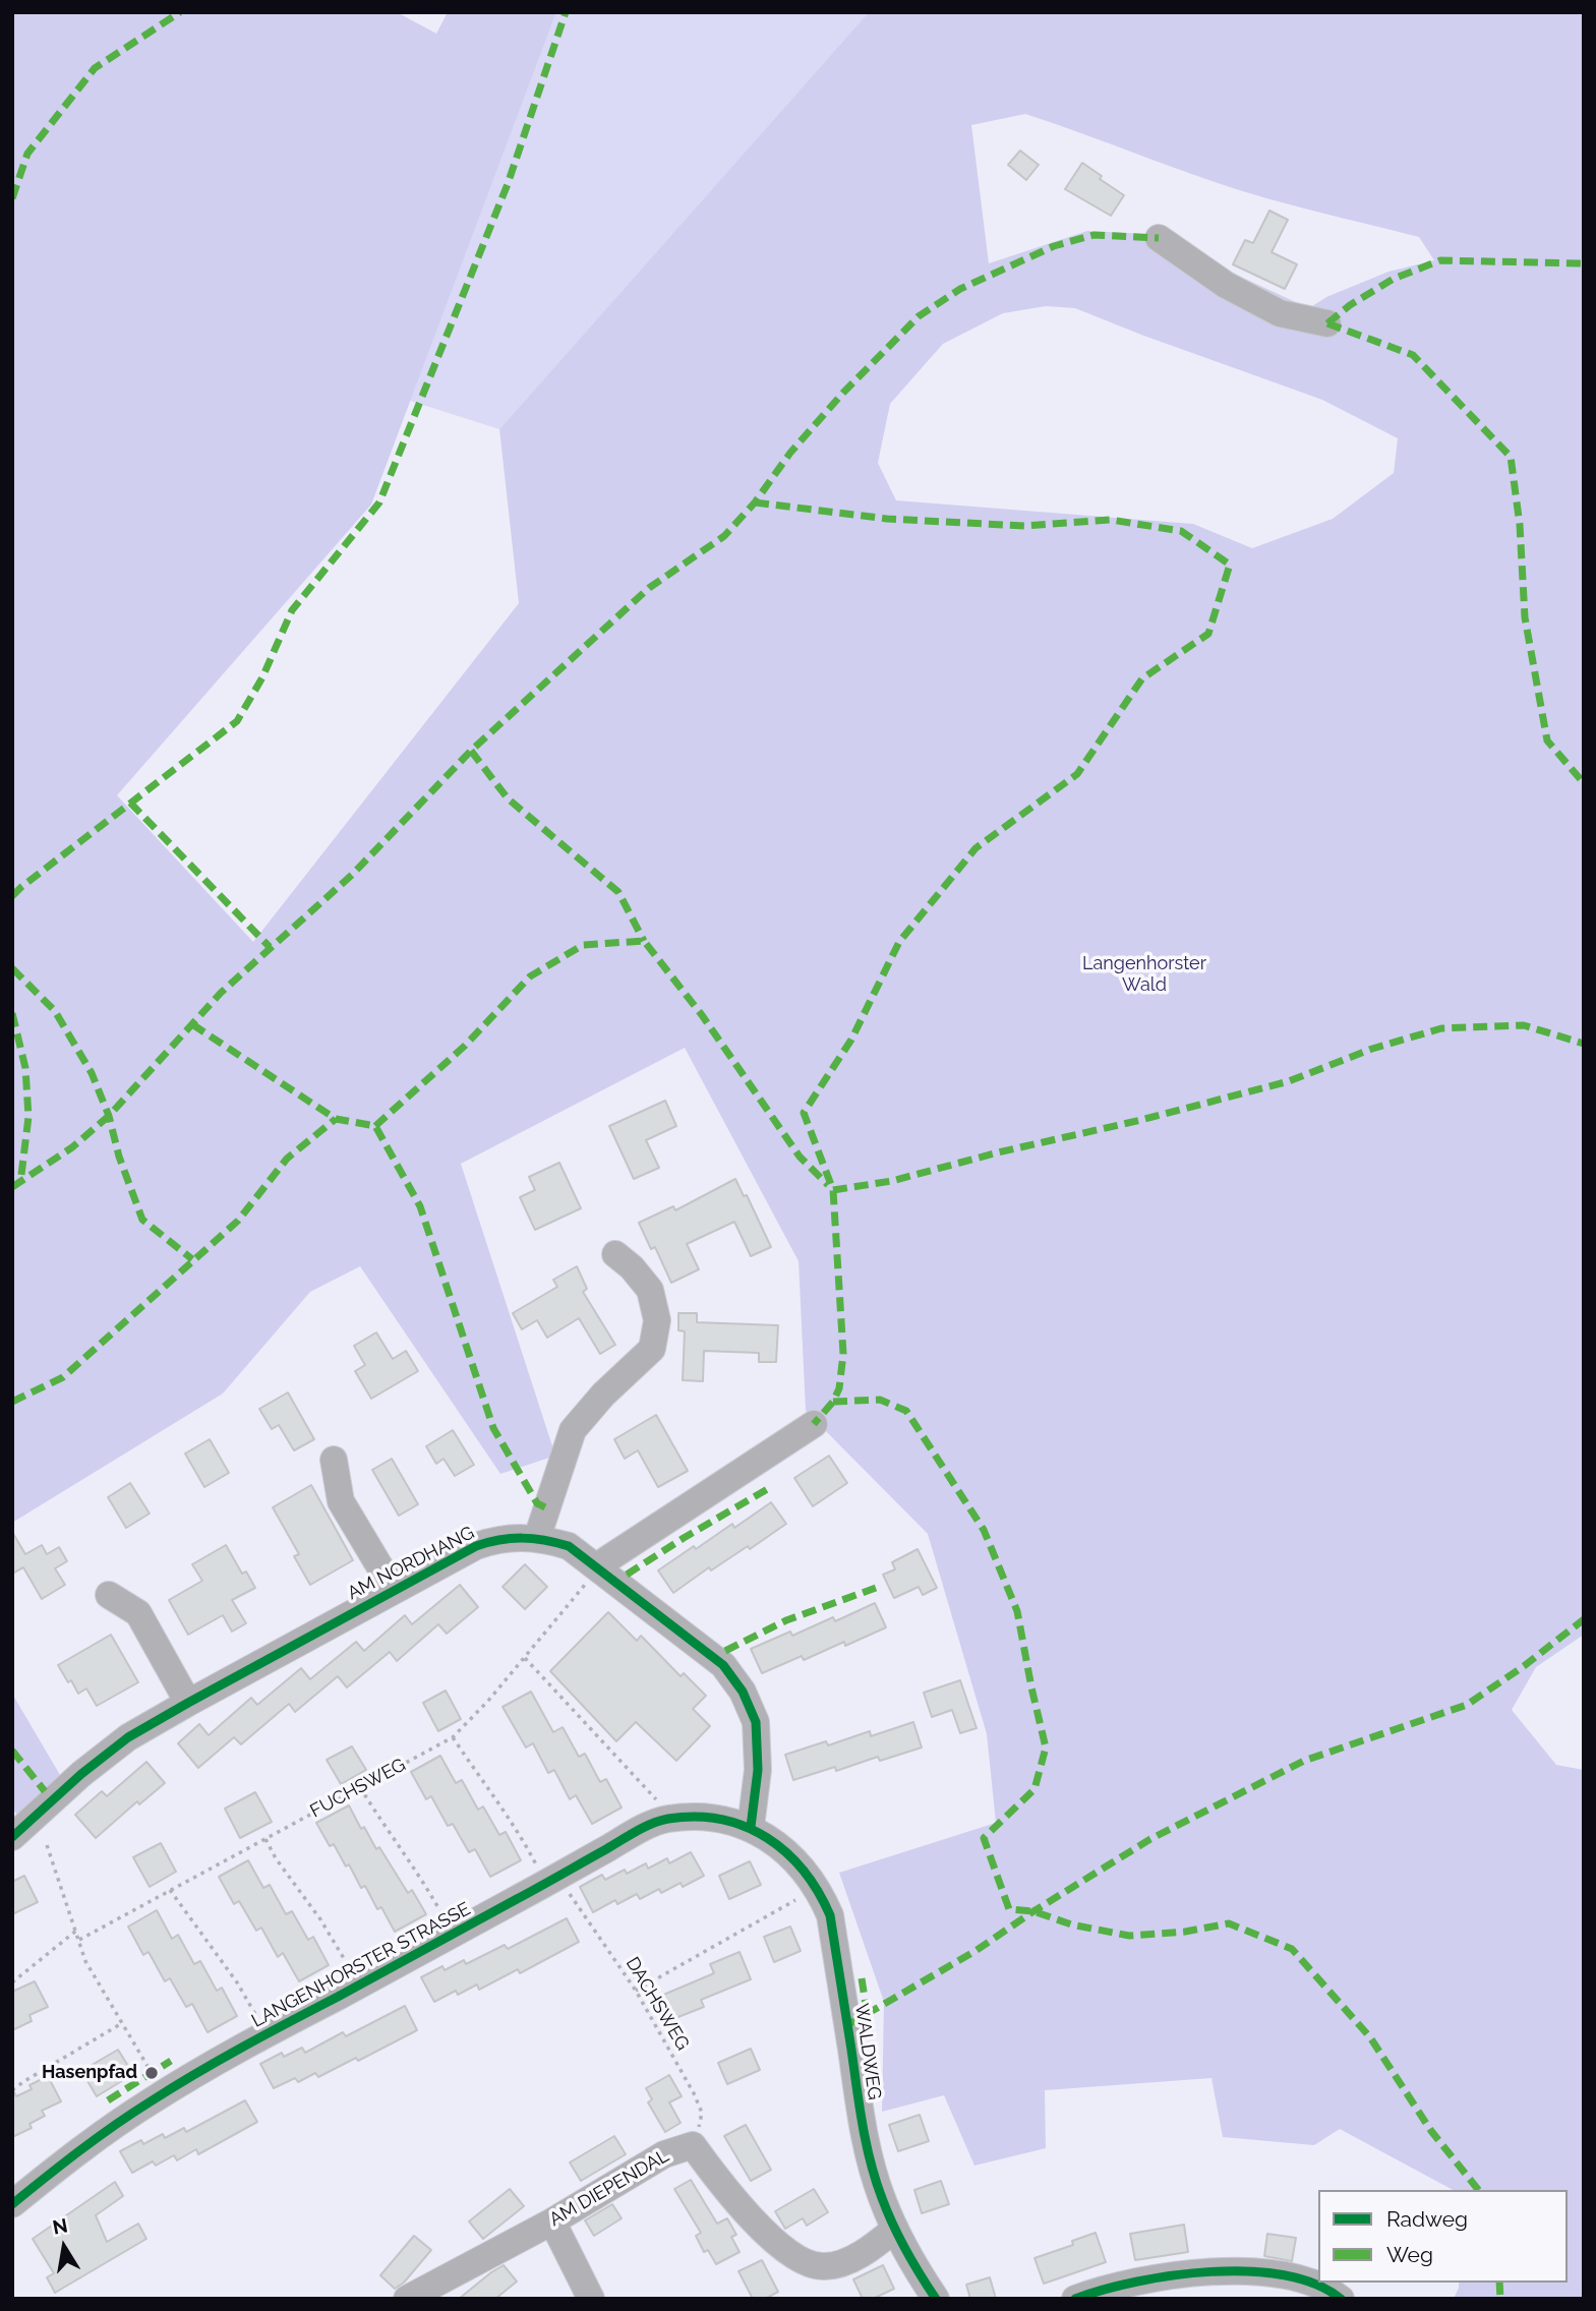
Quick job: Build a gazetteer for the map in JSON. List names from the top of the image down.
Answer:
{
  "streets": {
    "street": [
      "AM NORDHANG",
      "LANGENHORSTER STRASSE",
      "WALDWEG",
      "AM DIEPENDAL"
    ],
    "path": ["FUCHSWEG", "DACHSWEG"]
  },
  "crossings": [
    ["AM NORDHANG", "FUCHSWEG"],
    ["AM NORDHANG", "LANGENHORSTER STRASSE"],
    ["AM NORDHANG", "WALDWEG"],
    ["FUCHSWEG", "LANGENHORSTER STRASSE"],
    ["LANGENHORSTER STRASSE", "WALDWEG"],
    ["DACHSWEG", "AM DIEPENDAL"],
    ["WALDWEG", "AM DIEPENDAL"]
  ],
  "parks": ["Langenhorster Wald"],
  "places": ["Hasenpfad"],
  "legend": ["Radweg", "Weg"],
  "north": "top"
}
